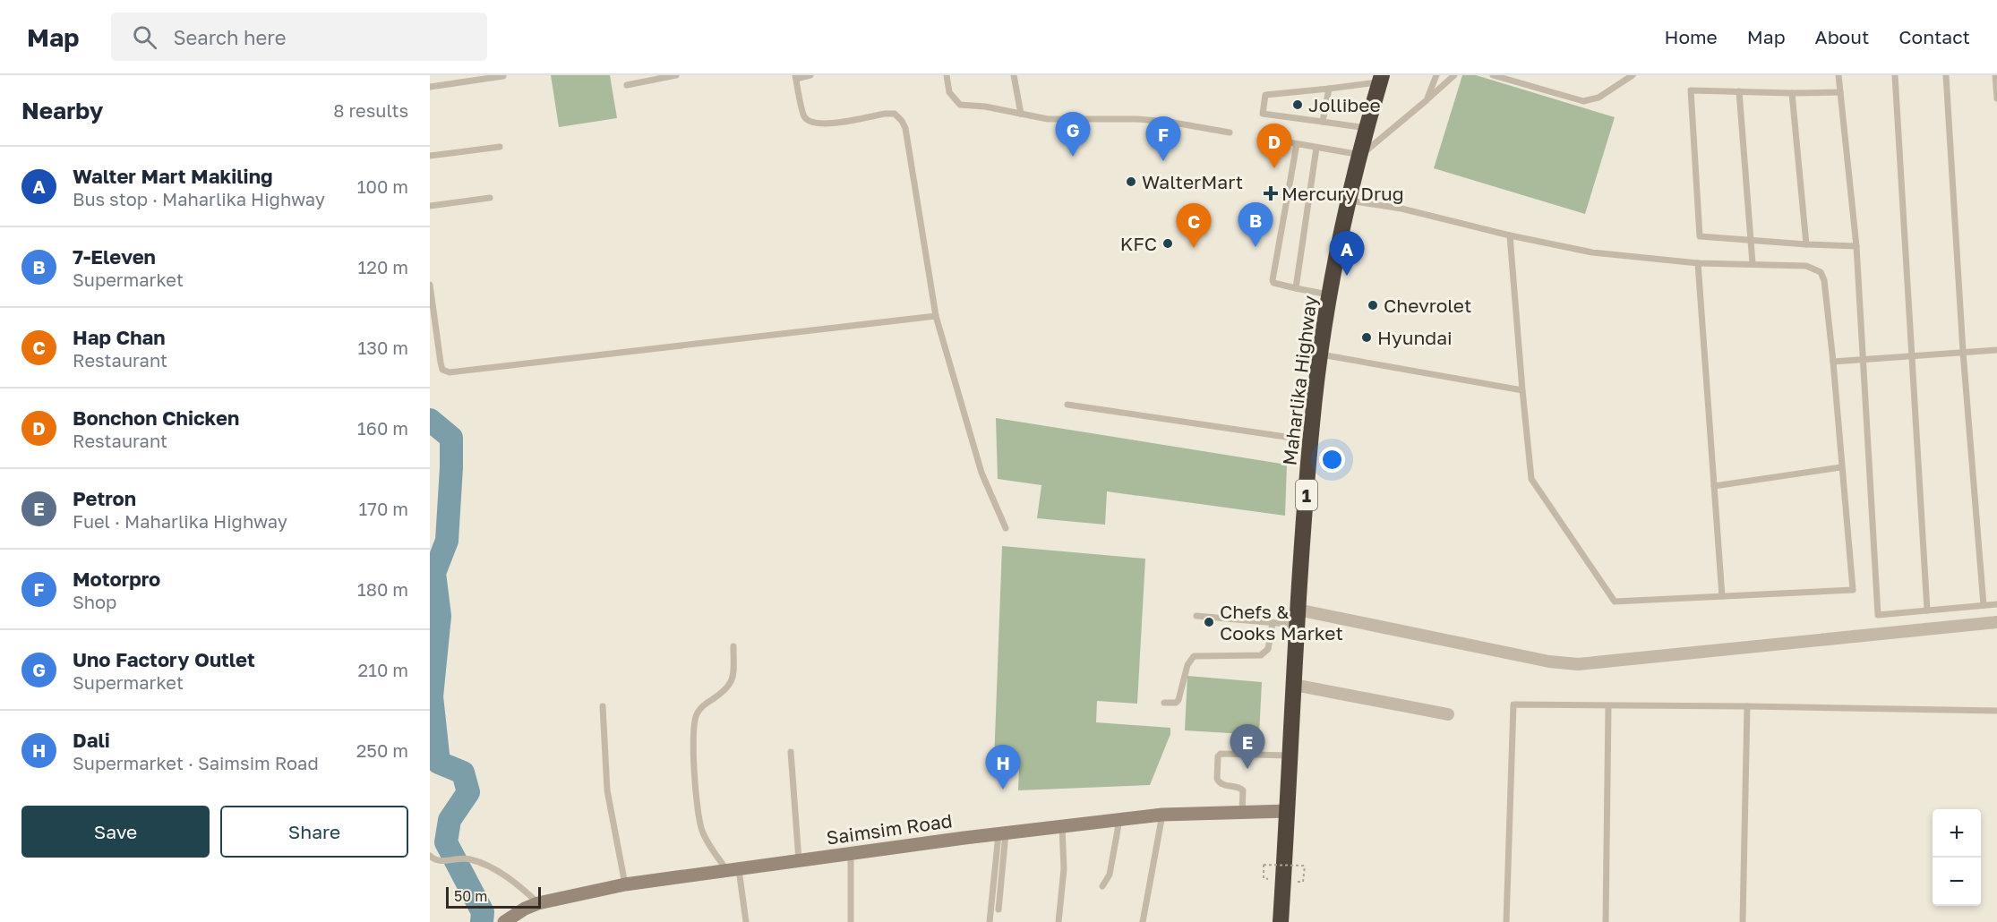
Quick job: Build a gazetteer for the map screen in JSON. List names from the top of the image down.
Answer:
{
  "streets": {
    "highway": ["Maharlika Highway", "1"],
    "street": ["Saimsim Road"]
  },
  "crossings": [
    ["Maharlika Highway", "Saimsim Road"]
  ],
  "places": {
    "other": [
      "Jollibee",
      "WalterMart",
      "KFC",
      "Chevrolet",
      "Hyundai",
      "Chefs & Cooks Market"
    ],
    "health": ["Mercury Drug"]
  },
  "scale_bar": "50 m",
  "page": {
    "header": "Map",
    "search": "Search here",
    "nav": [
      "Home",
      "Map",
      "About",
      "Contact"
    ],
    "heading": ["Nearby", "8 results"],
    "pins": [
      "G",
      "F",
      "D",
      "B",
      "C",
      "A",
      "E",
      "H"
    ],
    "list": [
      {
        "mark": "A",
        "name": "Walter Mart Makiling",
        "note": "Bus stop · Maharlika Highway",
        "value": "100 m"
      },
      {
        "mark": "B",
        "name": "7-Eleven",
        "note": "Supermarket",
        "value": "120 m"
      },
      {
        "mark": "C",
        "name": "Hap Chan",
        "note": "Restaurant",
        "value": "130 m"
      },
      {
        "mark": "D",
        "name": "Bonchon Chicken",
        "note": "Restaurant",
        "value": "160 m"
      },
      {
        "mark": "E",
        "name": "Petron",
        "note": "Fuel · Maharlika Highway",
        "value": "170 m"
      },
      {
        "mark": "F",
        "name": "Motorpro",
        "note": "Shop",
        "value": "180 m"
      },
      {
        "mark": "G",
        "name": "Uno Factory Outlet",
        "note": "Supermarket",
        "value": "210 m"
      },
      {
        "mark": "H",
        "name": "Dali",
        "note": "Supermarket · Saimsim Road",
        "value": "250 m"
      }
    ],
    "buttons": ["Save", "Share"],
    "map_buttons": ["+", "−"],
    "scale": "50 m"
  }
}
